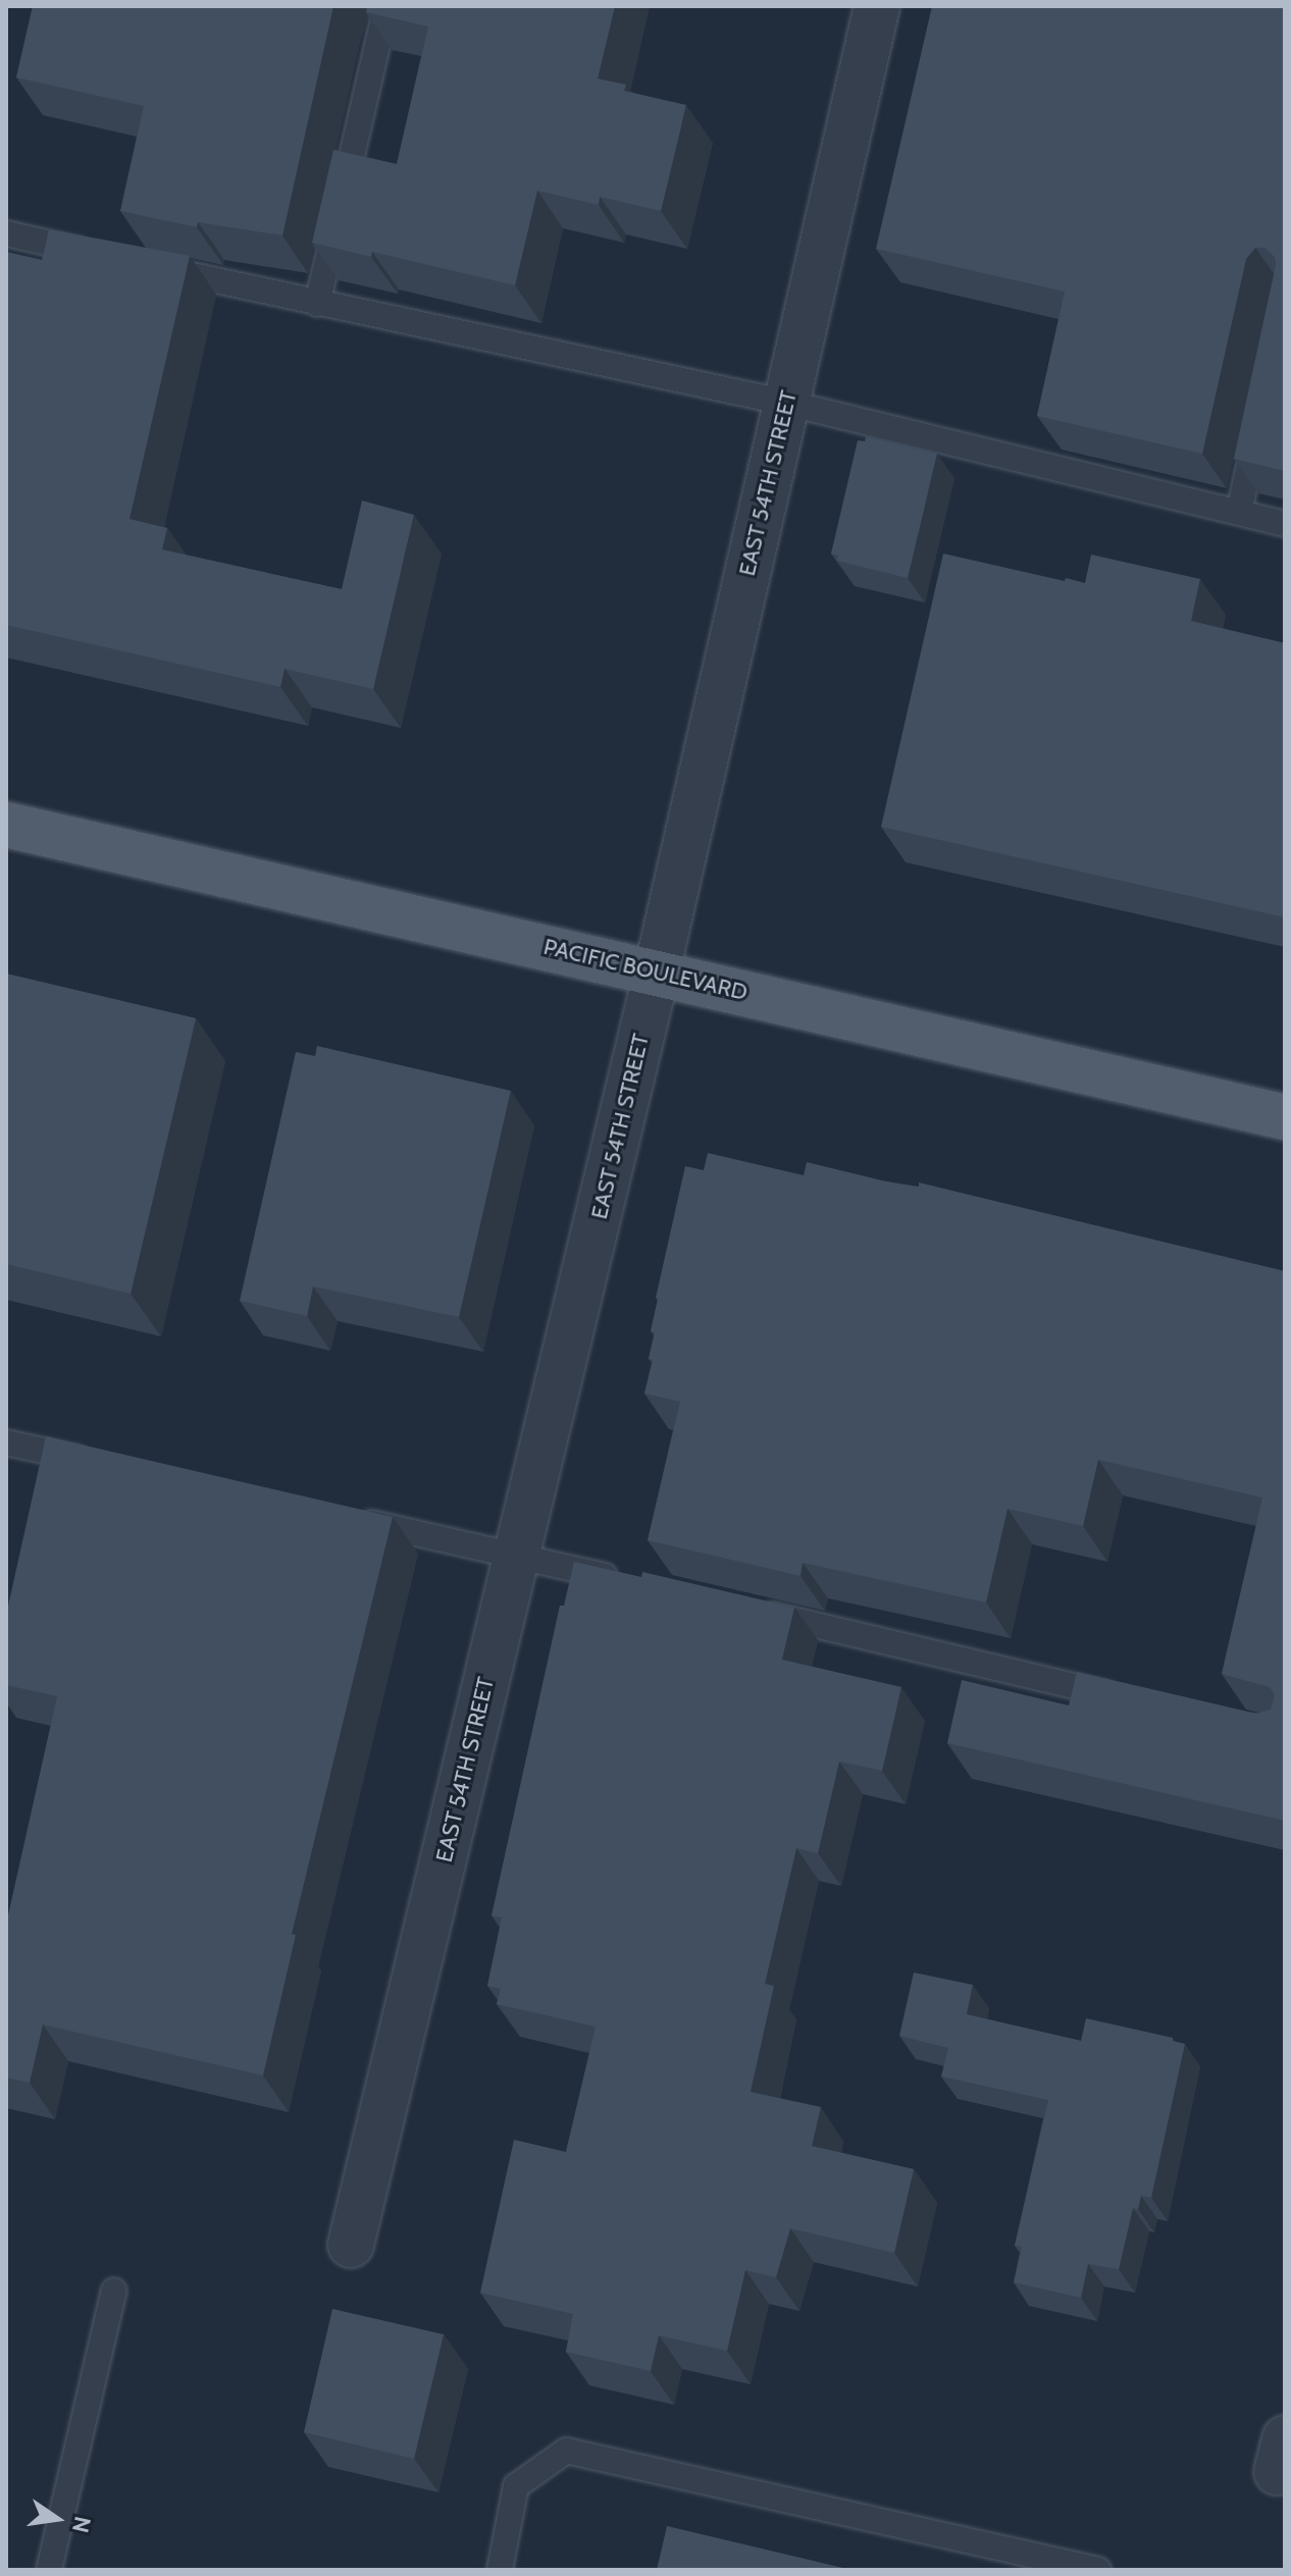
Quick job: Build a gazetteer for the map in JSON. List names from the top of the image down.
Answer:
{
  "streets": {
    "main road": ["PACIFIC BOULEVARD"],
    "street": ["EAST 54TH STREET"]
  },
  "crossings": [
    ["EAST 54TH STREET", "PACIFIC BOULEVARD"]
  ],
  "north": "right"
}
